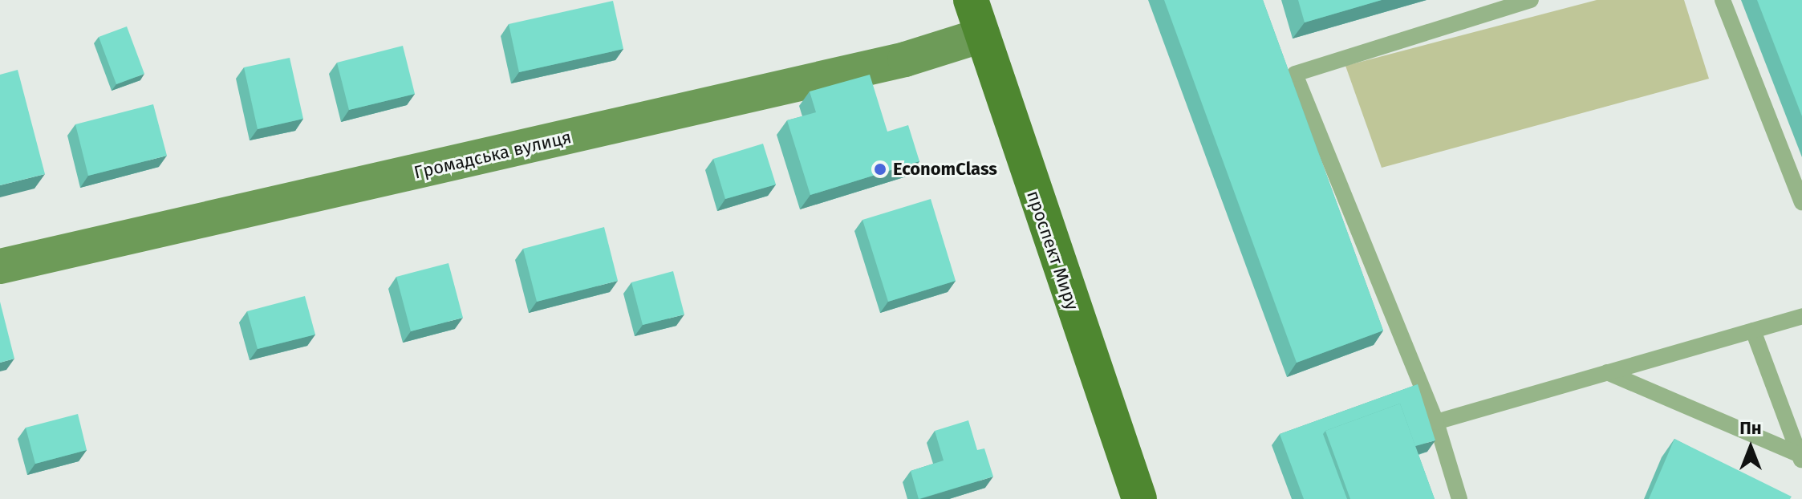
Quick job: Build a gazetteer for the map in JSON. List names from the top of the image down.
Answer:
{
  "streets": {
    "main road": ["проспект Миру"],
    "street": ["Громадська вулиця"]
  },
  "crossings": [
    ["Громадська вулиця", "проспект Миру"]
  ],
  "places": ["EconomClass"],
  "north": "top"
}
